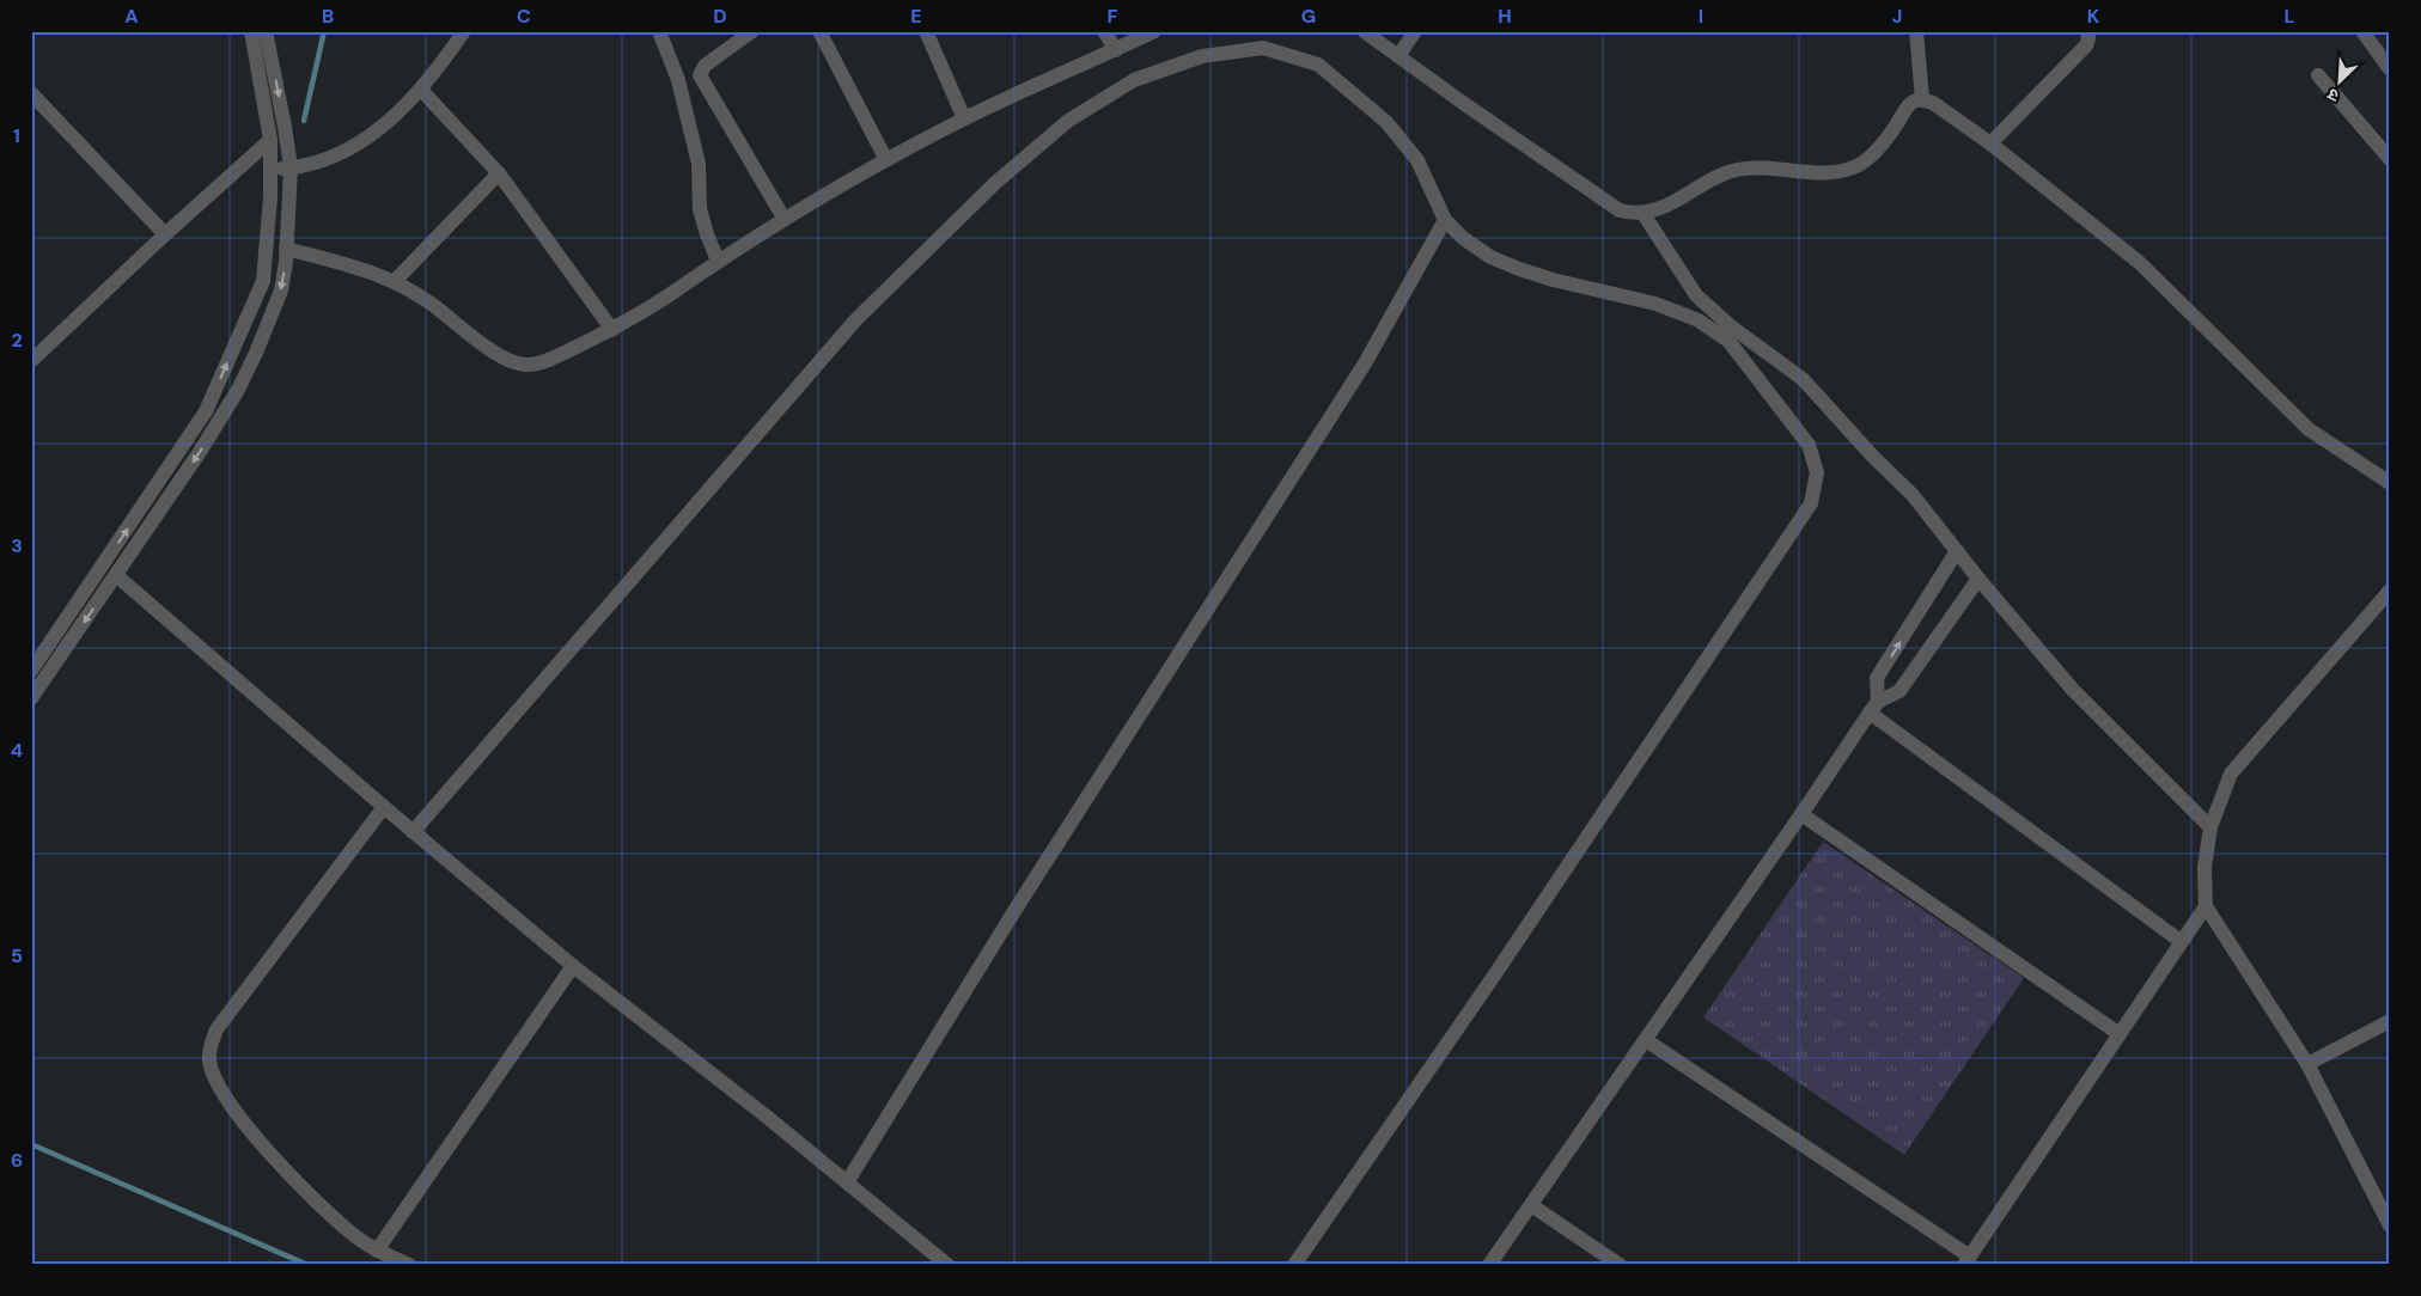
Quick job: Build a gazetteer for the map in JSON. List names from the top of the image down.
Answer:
{
  "north": "bottom left",
  "grid": {
    "columns": [
      "A",
      "B",
      "C",
      "D",
      "E",
      "F",
      "G",
      "H",
      "I",
      "J",
      "K",
      "L"
    ],
    "rows": [
      "1",
      "2",
      "3",
      "4",
      "5",
      "6"
    ]
  }
}
